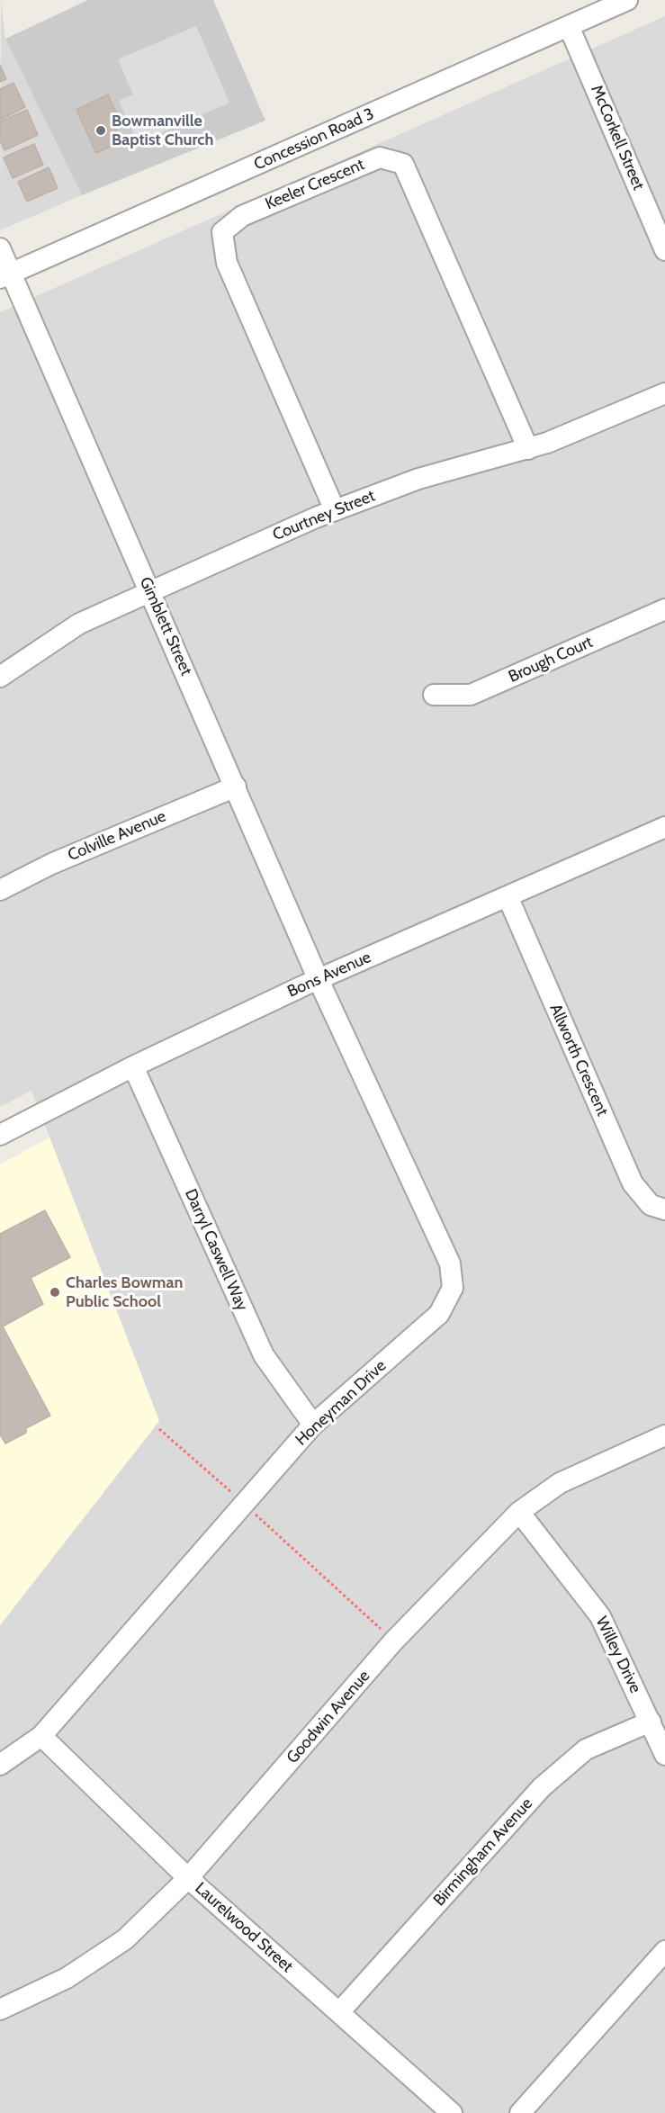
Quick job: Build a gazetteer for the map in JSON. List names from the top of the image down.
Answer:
{
  "streets": {
    "street": [
      "McCorkell Street",
      "Concession Road 3",
      "Keeler Crescent",
      "Courtney Street",
      "Gimblett Street",
      "Brough Court",
      "Colville Avenue",
      "Bons Avenue",
      "Allworth Crescent",
      "Darryl Caswell Way",
      "Honeyman Drive",
      "Willey Drive",
      "Goodwin Avenue",
      "Birmingham Avenue",
      "Laurelwood Street"
    ]
  },
  "crossings": [
    ["McCorkell Street", "Concession Road 3"],
    ["Concession Road 3", "Gimblett Street"],
    ["Keeler Crescent", "Courtney Street"],
    ["Courtney Street", "Gimblett Street"],
    ["Gimblett Street", "Colville Avenue"],
    ["Gimblett Street", "Bons Avenue"],
    ["Gimblett Street", "Honeyman Drive"],
    ["Bons Avenue", "Allworth Crescent"],
    ["Bons Avenue", "Darryl Caswell Way"],
    ["Bons Avenue", "Honeyman Drive"],
    ["Darryl Caswell Way", "Honeyman Drive"],
    ["Honeyman Drive", "Laurelwood Street"],
    ["Willey Drive", "Goodwin Avenue"],
    ["Willey Drive", "Birmingham Avenue"],
    ["Goodwin Avenue", "Laurelwood Street"],
    ["Birmingham Avenue", "Laurelwood Street"]
  ],
  "places": ["Bowmanville Baptist Church", "Charles Bowman Public School"]
}
